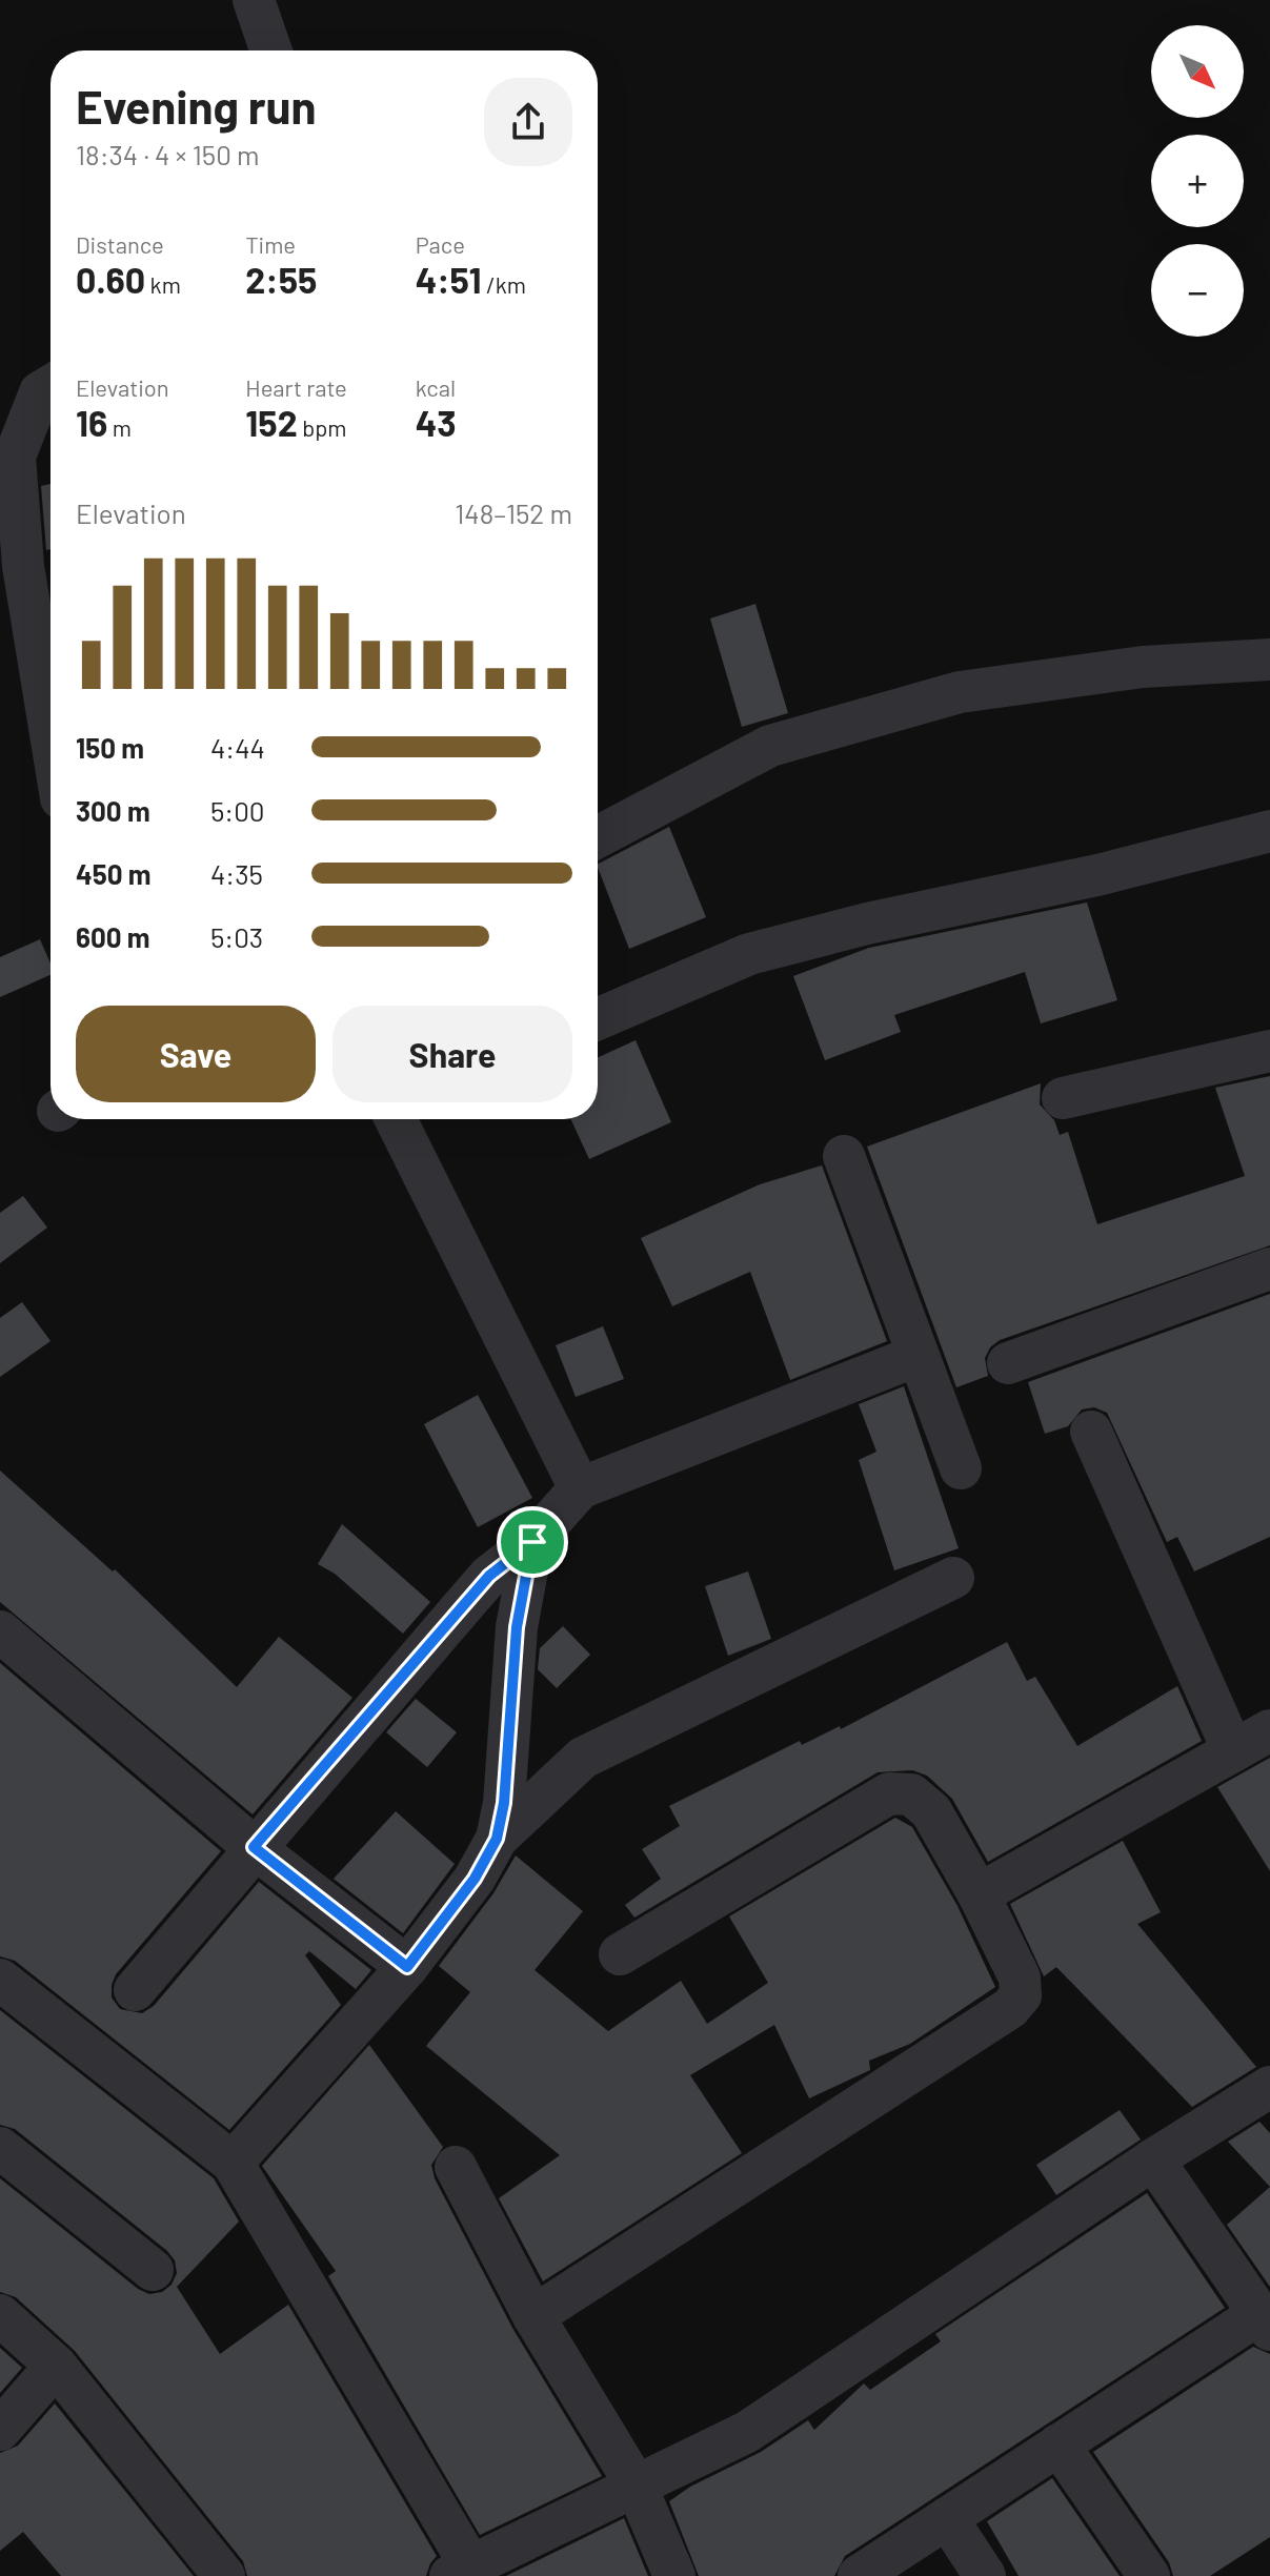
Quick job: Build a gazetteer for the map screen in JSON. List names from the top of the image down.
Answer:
{
  "north": "bottom right",
  "page": {
    "map_buttons": ["+", "−"],
    "heading": ["Evening run", "18:34 · 4 × 150 m"],
    "stats": [
      ["Distance", "0.60 km"],
      ["Time", "2:55"],
      ["Pace", "4:51 /km"],
      ["Elevation", "16 m"],
      ["Heart rate", "152 bpm"],
      ["kcal", "43"]
    ],
    "chart": ["Elevation", "148–152 m"],
    "list": [
      {
        "name": "150 m",
        "note": "4:44"
      },
      {
        "name": "300 m",
        "note": "5:00"
      },
      {
        "name": "450 m",
        "note": "4:35"
      },
      {
        "name": "600 m",
        "note": "5:03"
      }
    ],
    "buttons": ["Save", "Share"]
  }
}
